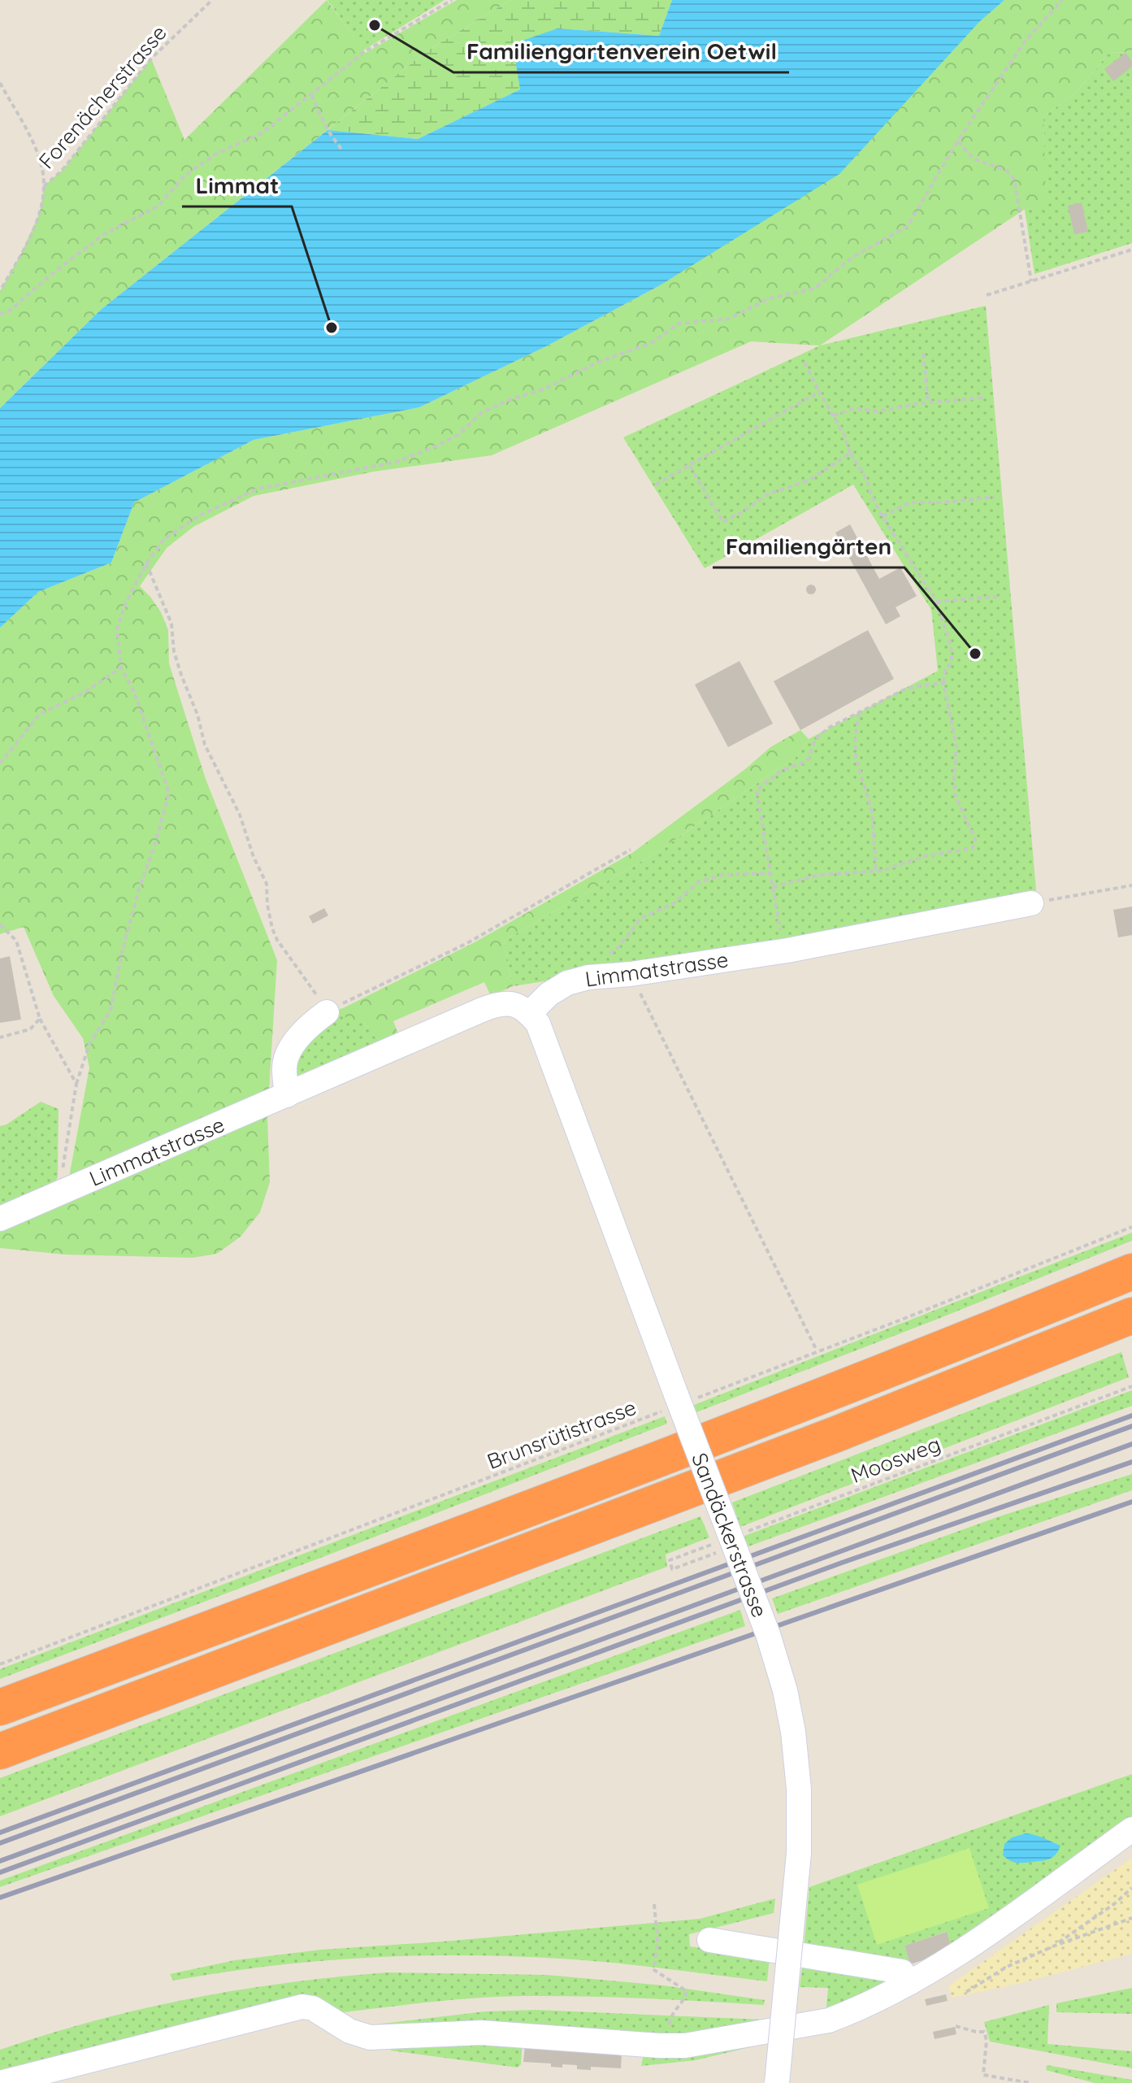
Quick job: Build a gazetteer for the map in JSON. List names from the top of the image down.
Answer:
{
  "streets": {
    "street": ["Limmatstrasse", "Sandäckerstrasse"],
    "path": ["Forenächerstrasse", "Brunsrütistrasse", "Moosweg"]
  },
  "crossings": [
    ["Limmatstrasse", "Sandäckerstrasse"],
    ["Brunsrütistrasse", "Sandäckerstrasse"]
  ],
  "places": ["Familiengartenverein Oetwil", "Limmat", "Familiengärten"]
}
